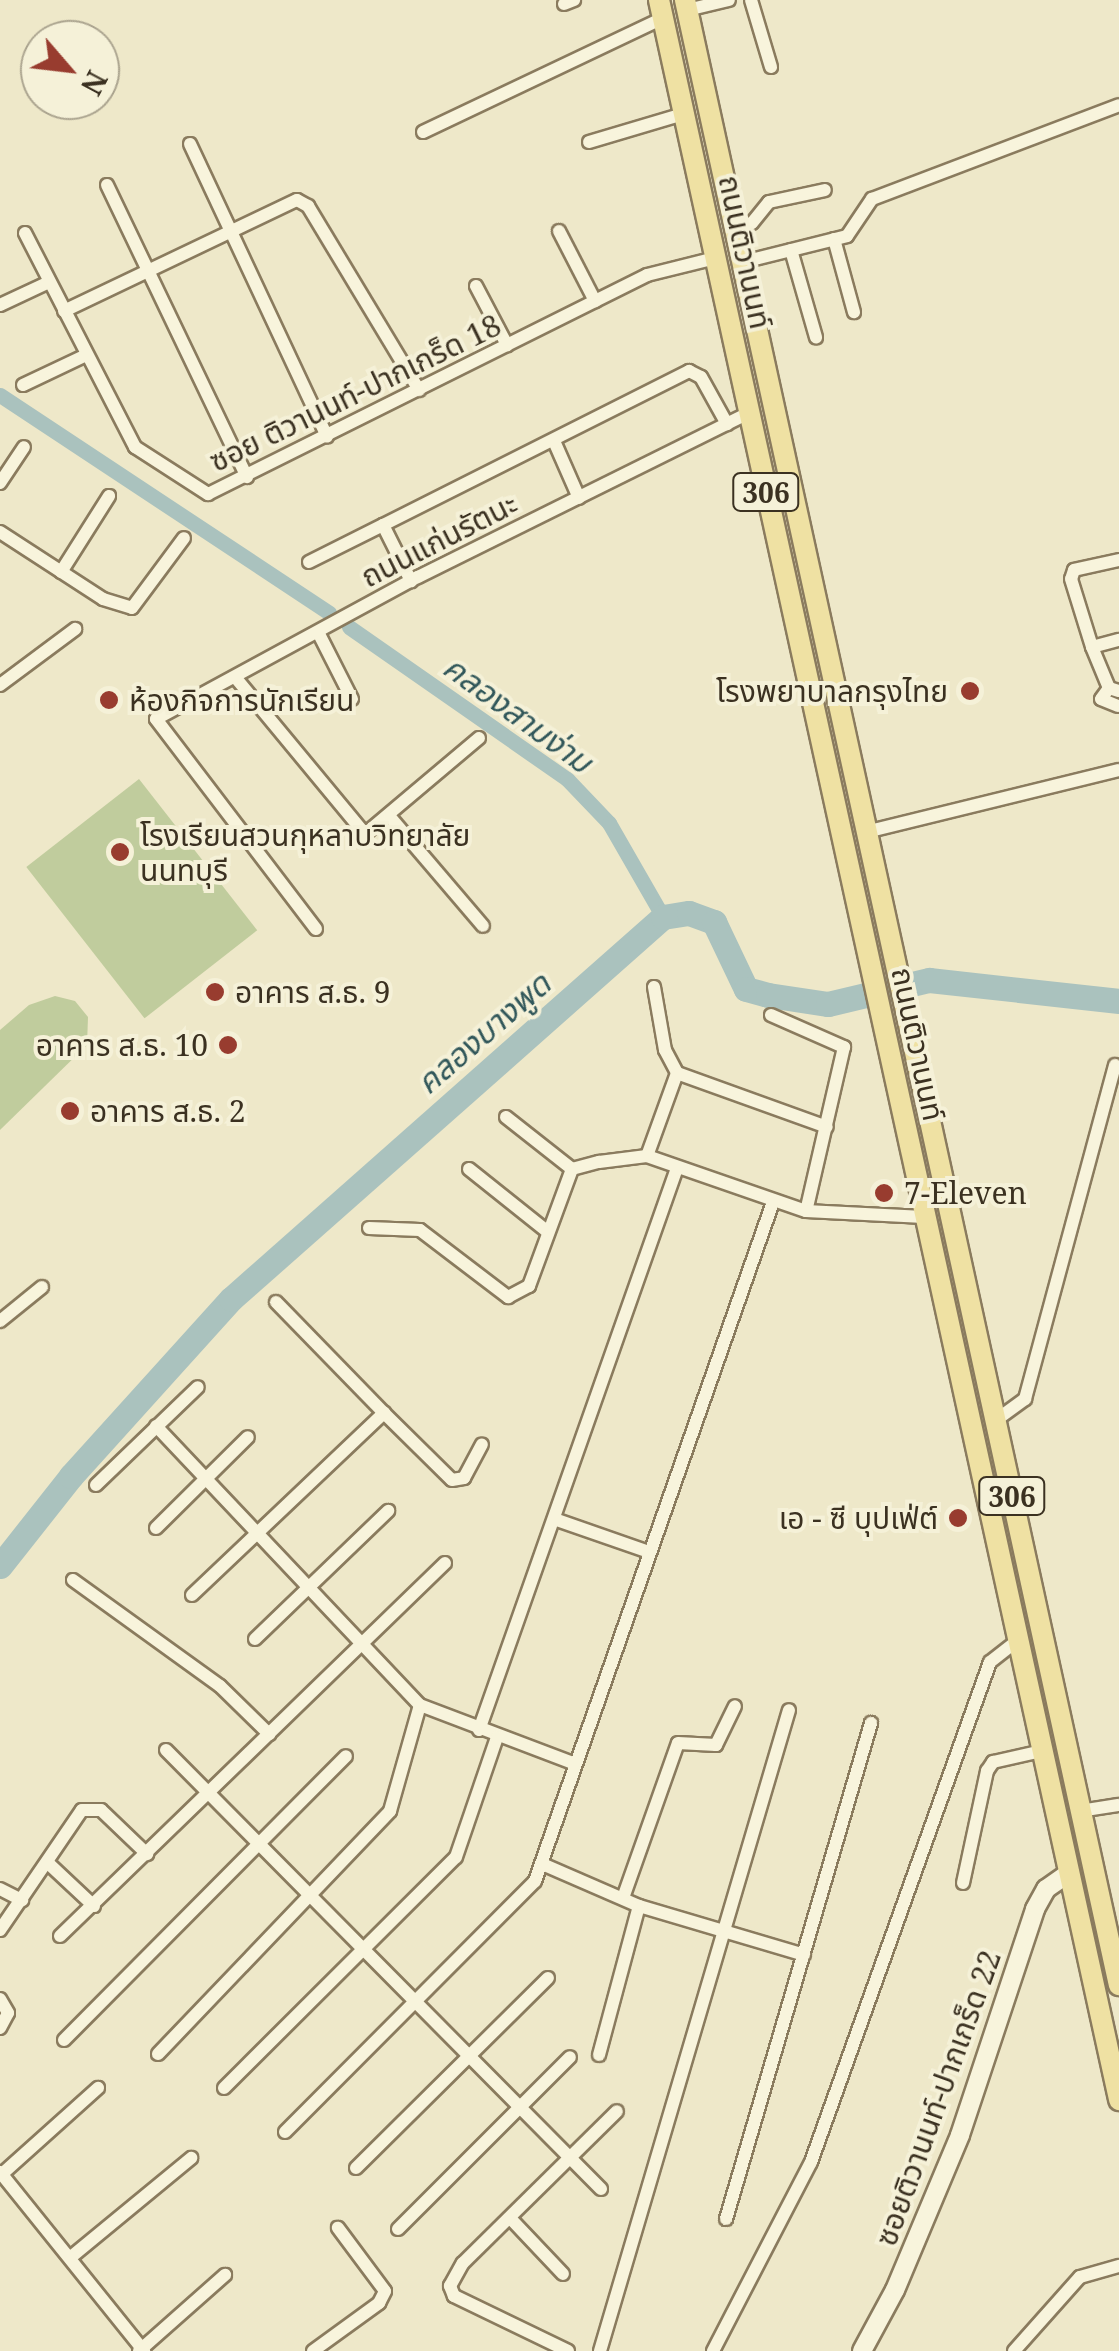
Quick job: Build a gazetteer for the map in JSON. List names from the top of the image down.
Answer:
{
  "streets": {
    "main road": ["ถนนติวานนท์", "306"],
    "street": ["ซอย ติวานนท์-ปากเกร็ด 18", "ถนนแก่นรัตนะ", "ซอยติวานนท์-ปากเกร็ด 22"]
  },
  "crossings": [
    ["ถนนติวานนท์", "ซอย ติวานนท์-ปากเกร็ด 18"],
    ["ถนนติวานนท์", "ถนนแก่นรัตนะ"],
    ["ถนนติวานนท์", "ซอยติวานนท์-ปากเกร็ด 22"]
  ],
  "water": ["คลองสามง่าม", "คลองบางพูด"],
  "places": [
    "โรงพยาบาลกรุงไทย",
    "ห้องกิจการนักเรียน",
    "โรงเรียนสวนกุหลาบวิทยาลัย นนทบุรี",
    "อาคาร ส.ธ. 9",
    "อาคาร ส.ธ. 10",
    "อาคาร ส.ธ. 2",
    "7-Eleven",
    "เอ - ซี บุปเฟ่ต์"
  ],
  "north": "bottom right"
}
